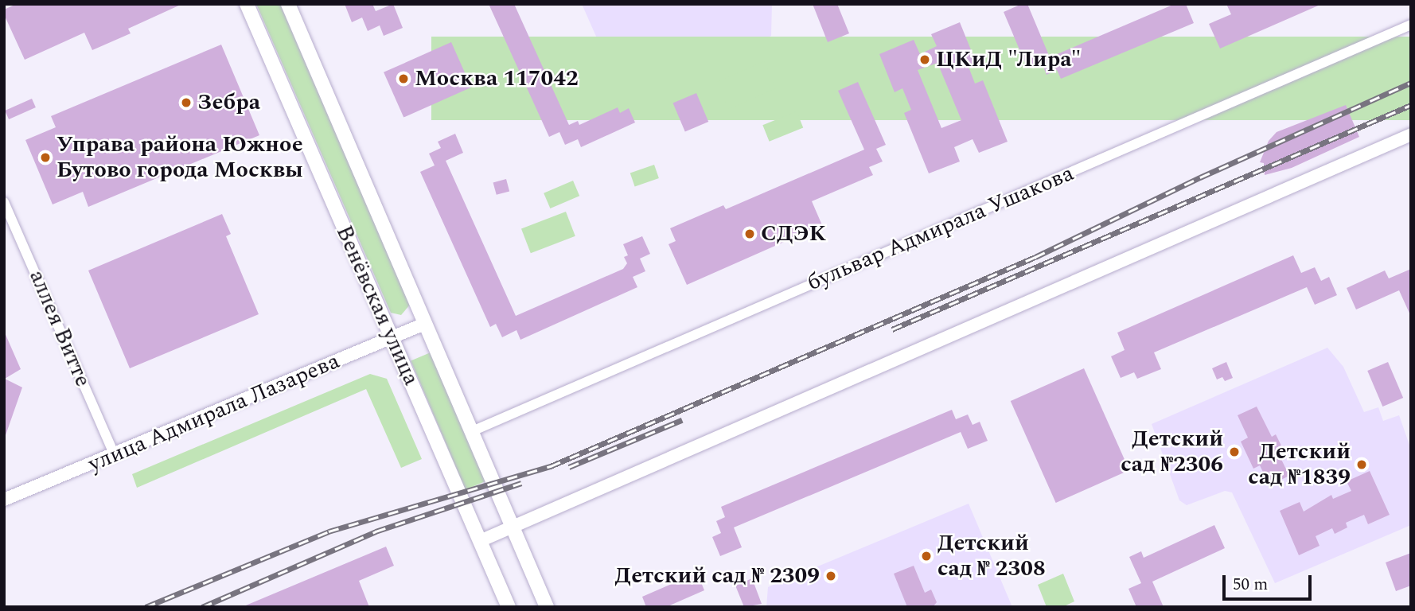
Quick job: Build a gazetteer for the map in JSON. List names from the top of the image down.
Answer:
{
  "streets": {
    "main road": ["Венёвская улица"],
    "street": ["бульвар Адмирала Ушакова", "аллея Витте", "улица Адмирала Лазарева"]
  },
  "crossings": [
    ["бульвар Адмирала Ушакова", "Венёвская улица"],
    ["Венёвская улица", "улица Адмирала Лазарева"],
    ["аллея Витте", "улица Адмирала Лазарева"]
  ],
  "places": [
    "ЦКиД \"Лира\"",
    "Москва 117042",
    "Зебра",
    "Управа района Южное Бутово города Москвы",
    "СДЭК",
    "Детский сад №2306",
    "Детский сад №1839",
    "Детский сад № 2308",
    "Детский сад № 2309"
  ],
  "scale_bar": "50 m"
}
